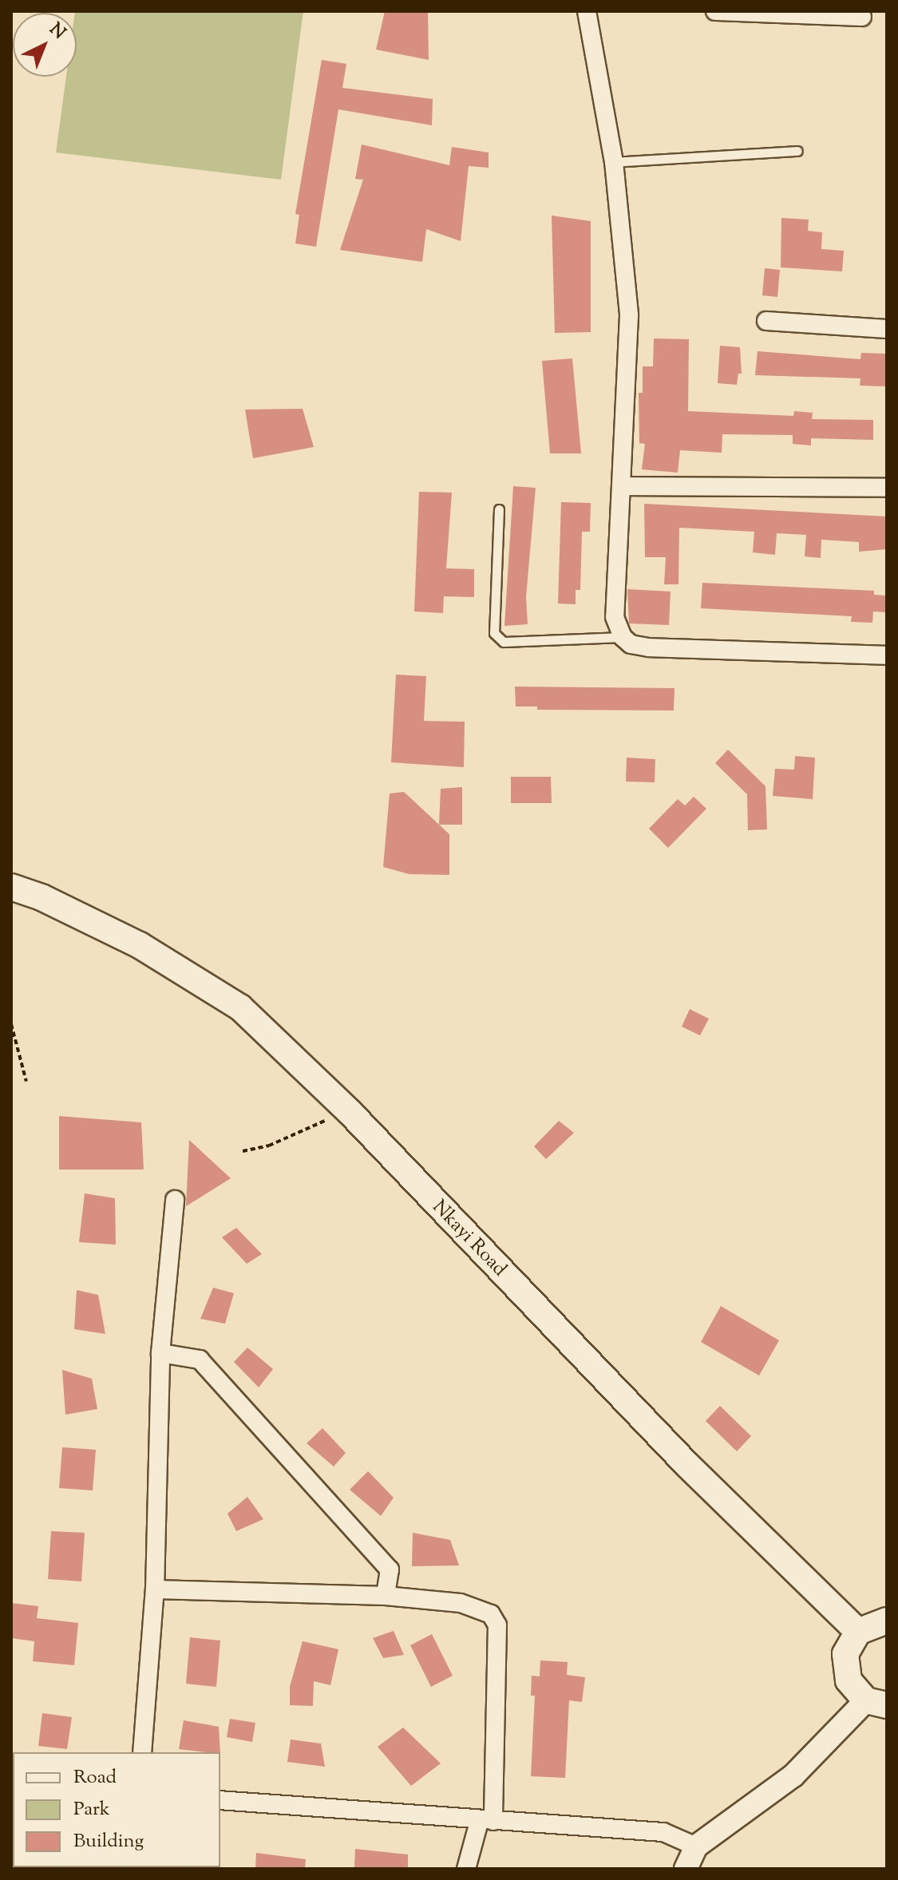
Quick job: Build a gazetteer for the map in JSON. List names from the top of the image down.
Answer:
{
  "streets": {
    "main road": ["Nkayi Road"]
  },
  "legend": ["Road", "Park", "Building"],
  "north": "top right"
}
